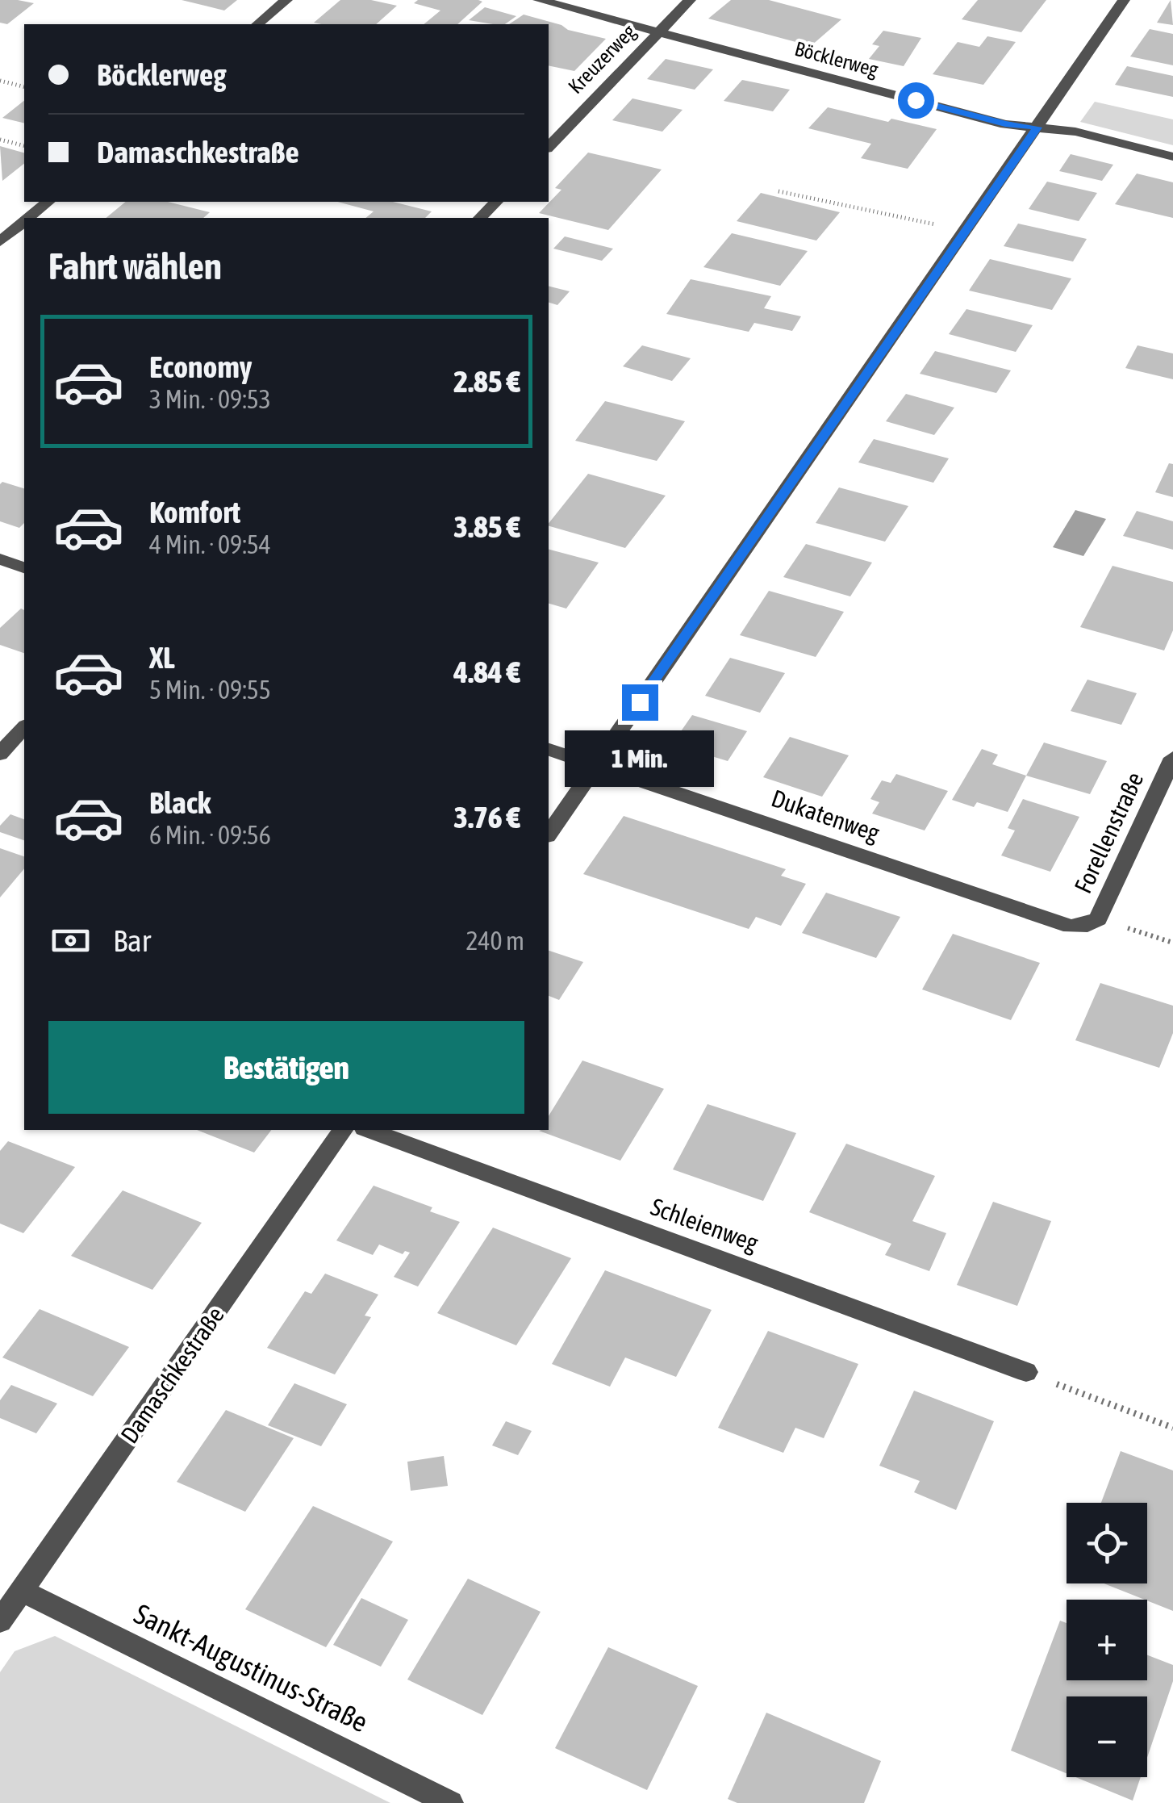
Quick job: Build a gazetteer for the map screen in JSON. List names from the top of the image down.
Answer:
{
  "streets": {
    "street": [
      "Kreuzerweg",
      "Böcklerweg",
      "Dukatenweg",
      "Forellenstraße",
      "Schleienweg",
      "Damaschkestraße",
      "Sankt-Augustinus-Straße"
    ]
  },
  "crossings": [
    ["Kreuzerweg", "Böcklerweg"],
    ["Dukatenweg", "Forellenstraße"],
    ["Damaschkestraße", "Sankt-Augustinus-Straße"]
  ],
  "page": {
    "banner": ["Böcklerweg", "Damaschkestraße"],
    "heading": "Fahrt wählen",
    "list": [
      {
        "name": "Economy",
        "note": "3 Min. · 09:53",
        "value": "2.85 €"
      },
      {
        "name": "Komfort",
        "note": "4 Min. · 09:54",
        "value": "3.85 €"
      },
      {
        "name": "XL",
        "note": "5 Min. · 09:55",
        "value": "4.84 €"
      },
      {
        "name": "Black",
        "note": "6 Min. · 09:56",
        "value": "3.76 €"
      }
    ],
    "bubble": "1 Min.",
    "pay": ["Bar", "240 m"],
    "buttons": "Bestätigen",
    "map_buttons": ["+", "−"]
  }
}
